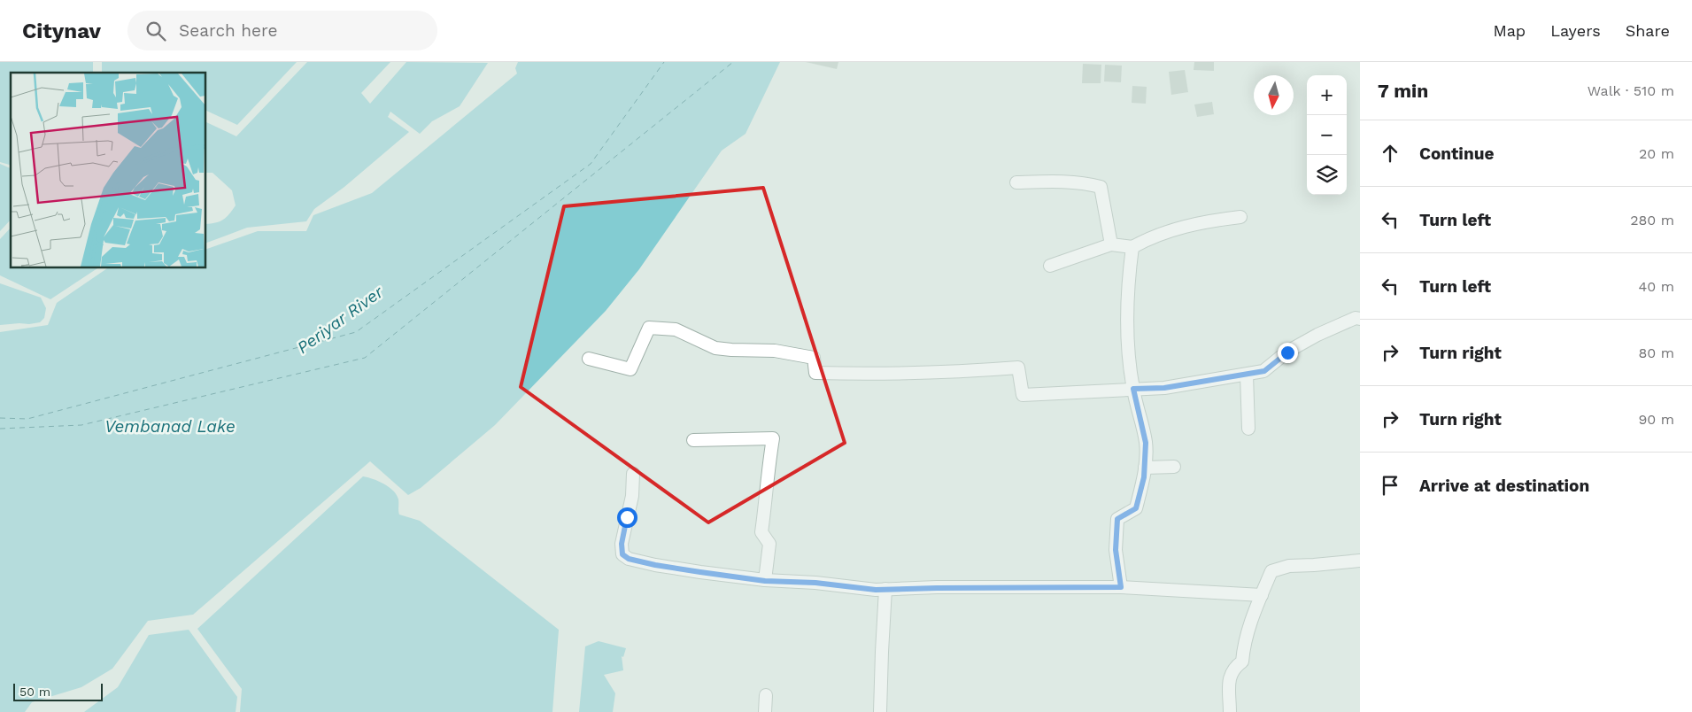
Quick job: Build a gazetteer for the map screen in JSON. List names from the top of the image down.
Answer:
{
  "water": ["Periyar River", "Vembanad Lake"],
  "scale_bar": "50 m",
  "north": "bottom",
  "page": {
    "header": "Citynav",
    "search": "Search here",
    "nav": ["Map", "Layers", "Share"],
    "heading": ["7 min", "Walk · 510 m"],
    "map_buttons": ["+", "−"],
    "list": [
      ["Continue", "20 m"],
      ["Turn left", "280 m"],
      ["Turn left", "40 m"],
      ["Turn right", "80 m"],
      ["Turn right", "90 m"],
      "Arrive at destination"
    ],
    "scale": "50 m"
  }
}
